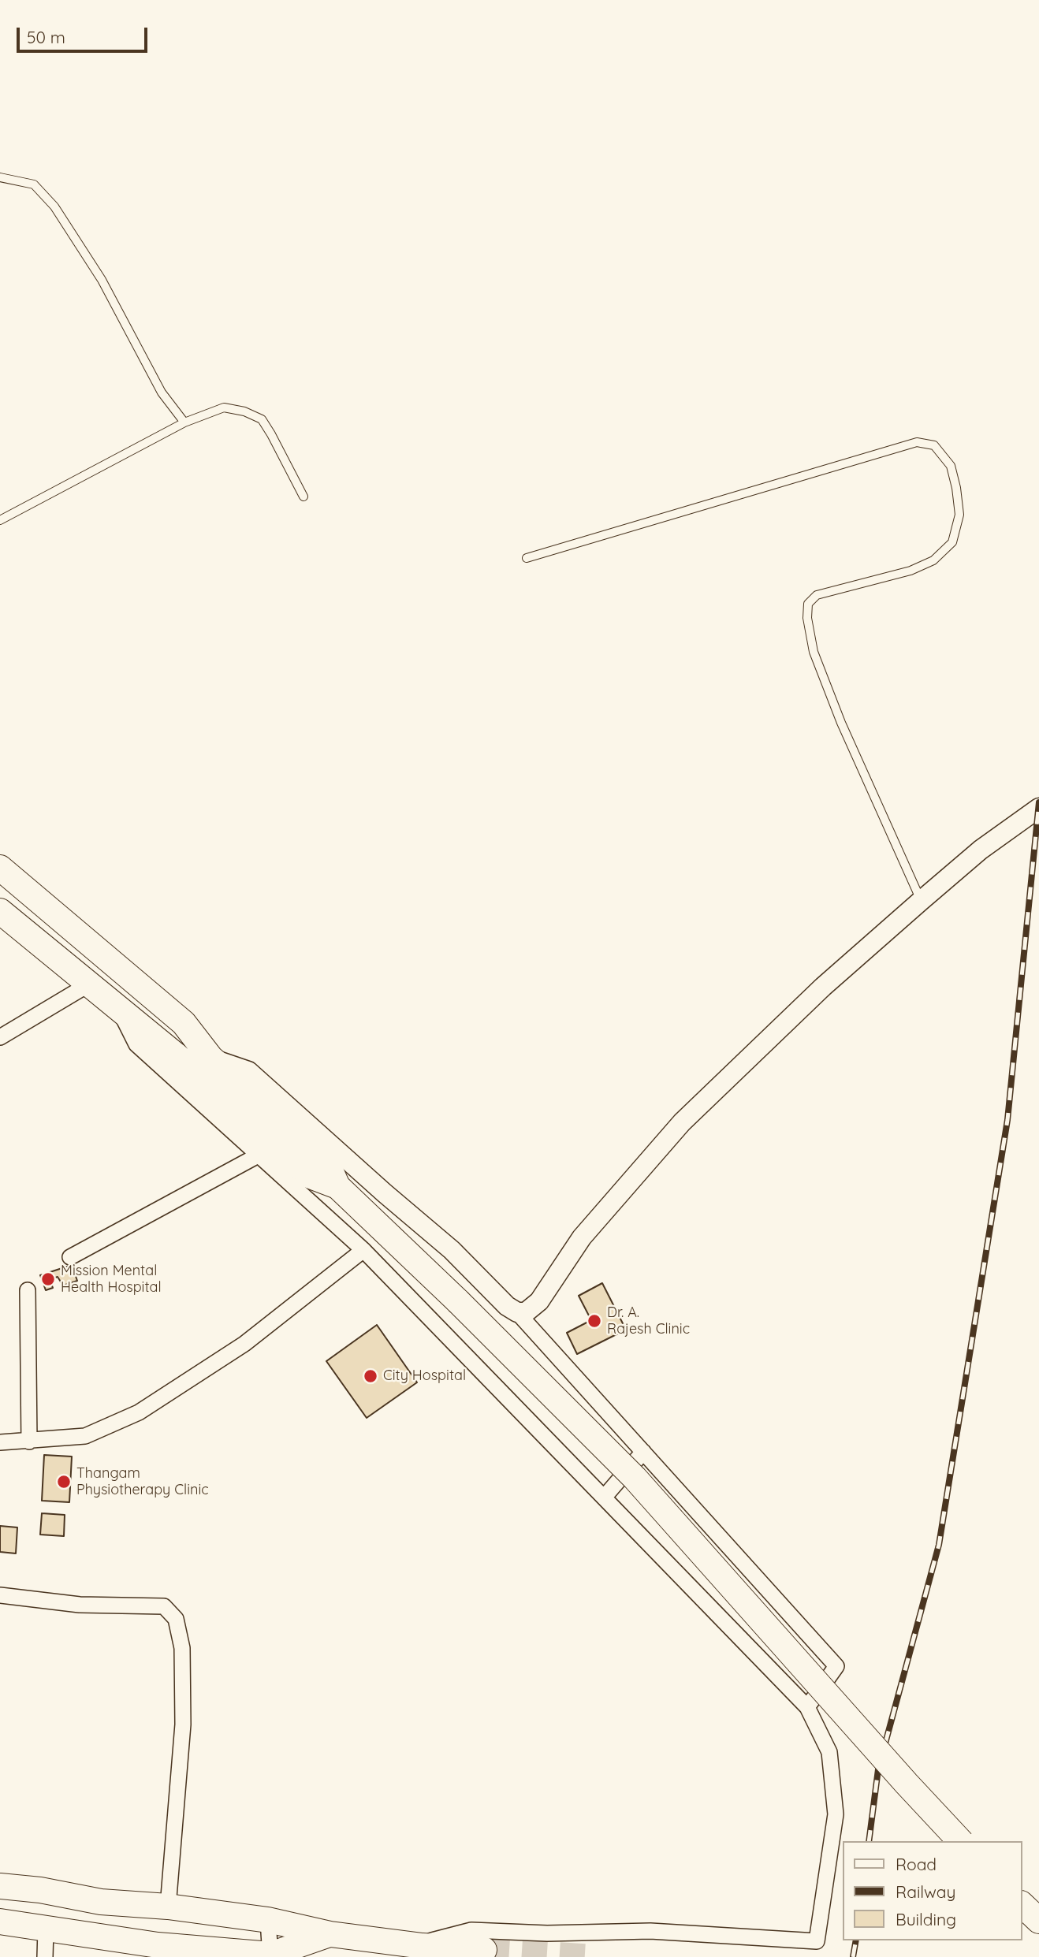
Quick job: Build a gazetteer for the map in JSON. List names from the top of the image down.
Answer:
{
  "places": [
    "Mission Mental Health Hospital",
    "Dr. A. Rajesh Clinic",
    "City Hospital",
    "Thangam Physiotherapy Clinic"
  ],
  "legend": ["Road", "Railway", "Building"],
  "scale_bar": "50 m"
}
